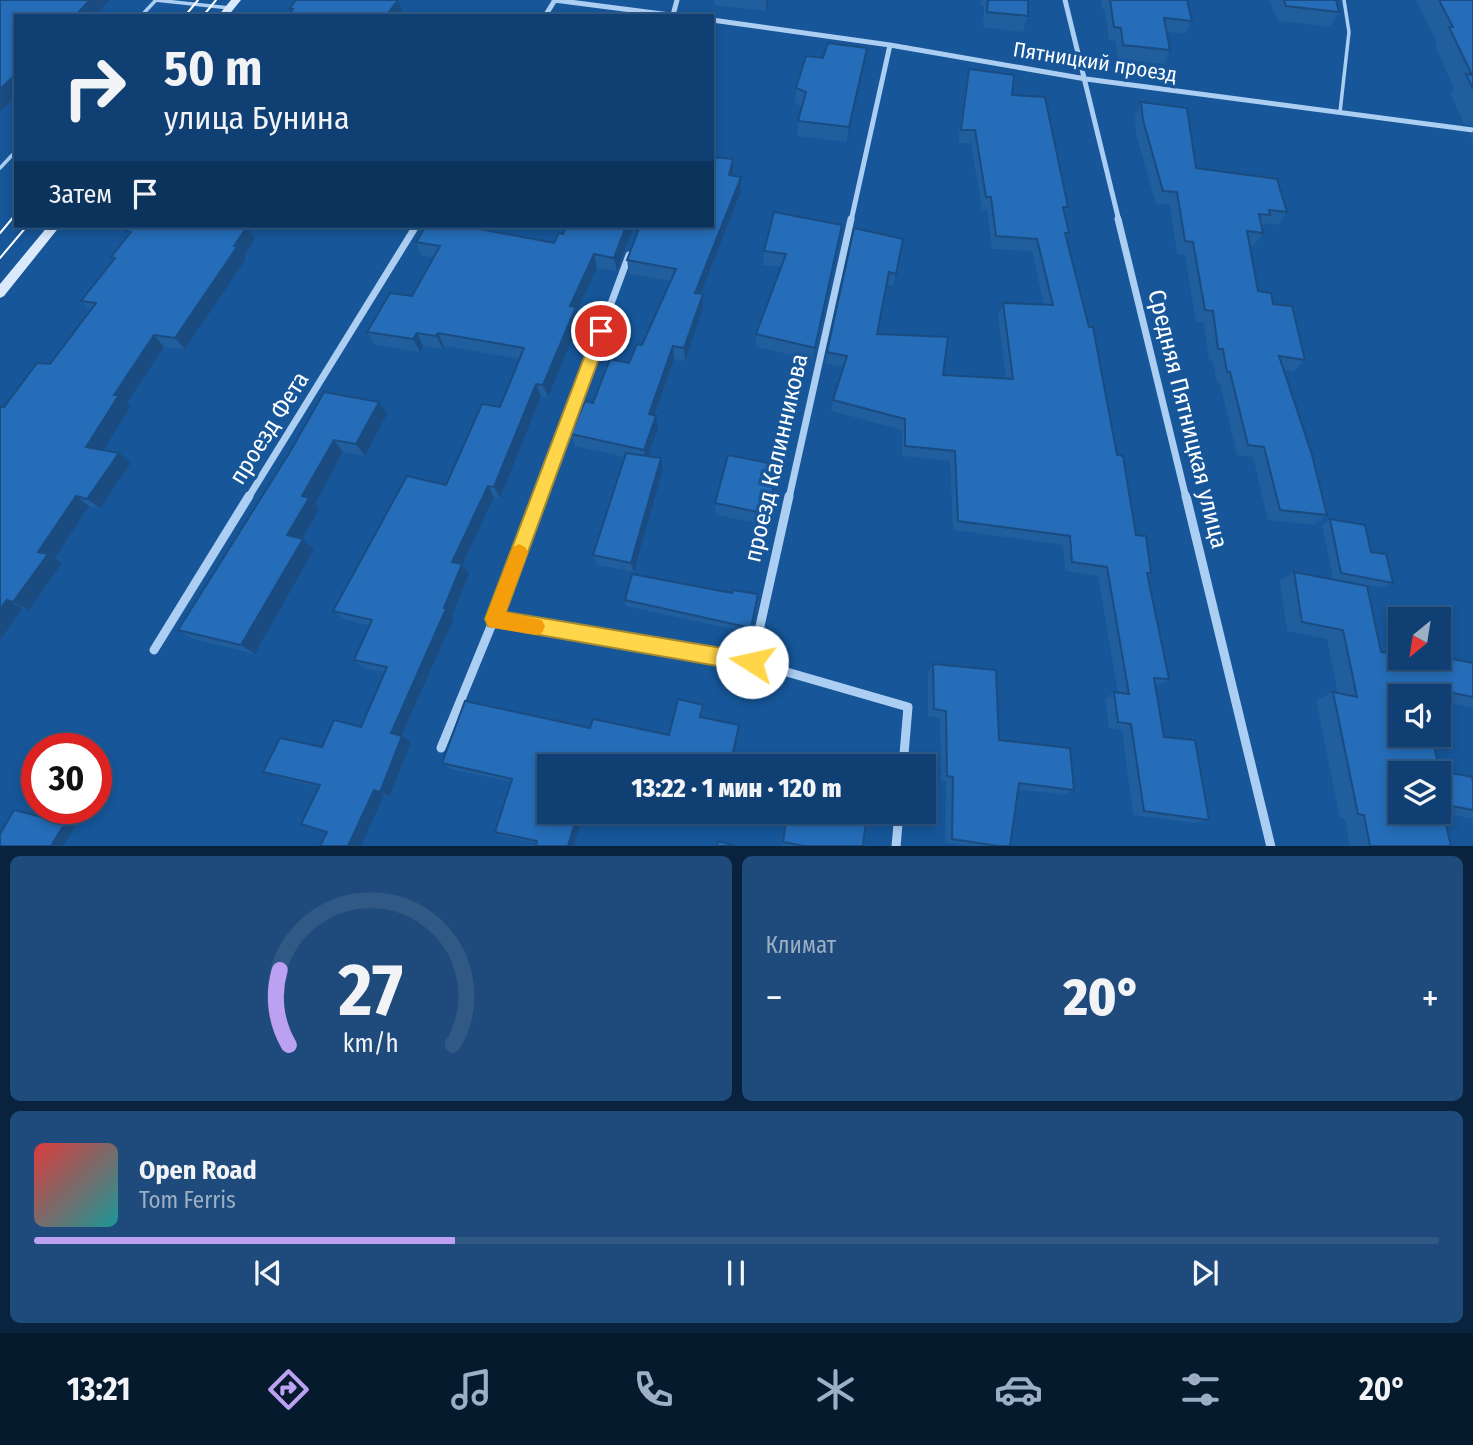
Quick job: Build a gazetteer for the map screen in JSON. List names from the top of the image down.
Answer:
{
  "streets": {
    "street": [
      "Пятницкий проезд",
      "Средняя Пятницкая улица",
      "проезд Фета",
      "проезд Калинникова"
    ]
  },
  "crossings": [
    ["Пятницкий проезд", "Средняя Пятницкая улица"],
    ["Пятницкий проезд", "проезд Калинникова"]
  ],
  "north": "bottom left",
  "page": {
    "turn": ["50 m", "улица Бунина"],
    "then": "Затем",
    "limit": "30",
    "trip": "13:22 · 1 мин · 120 m",
    "tile": "Климат",
    "heat": ["−", "20°", "+"],
    "song": ["Open Road", "Tom Ferris"],
    "tabs": ["13:21", "20°"],
    "gauge": ["27", "km/h"]
  }
}
